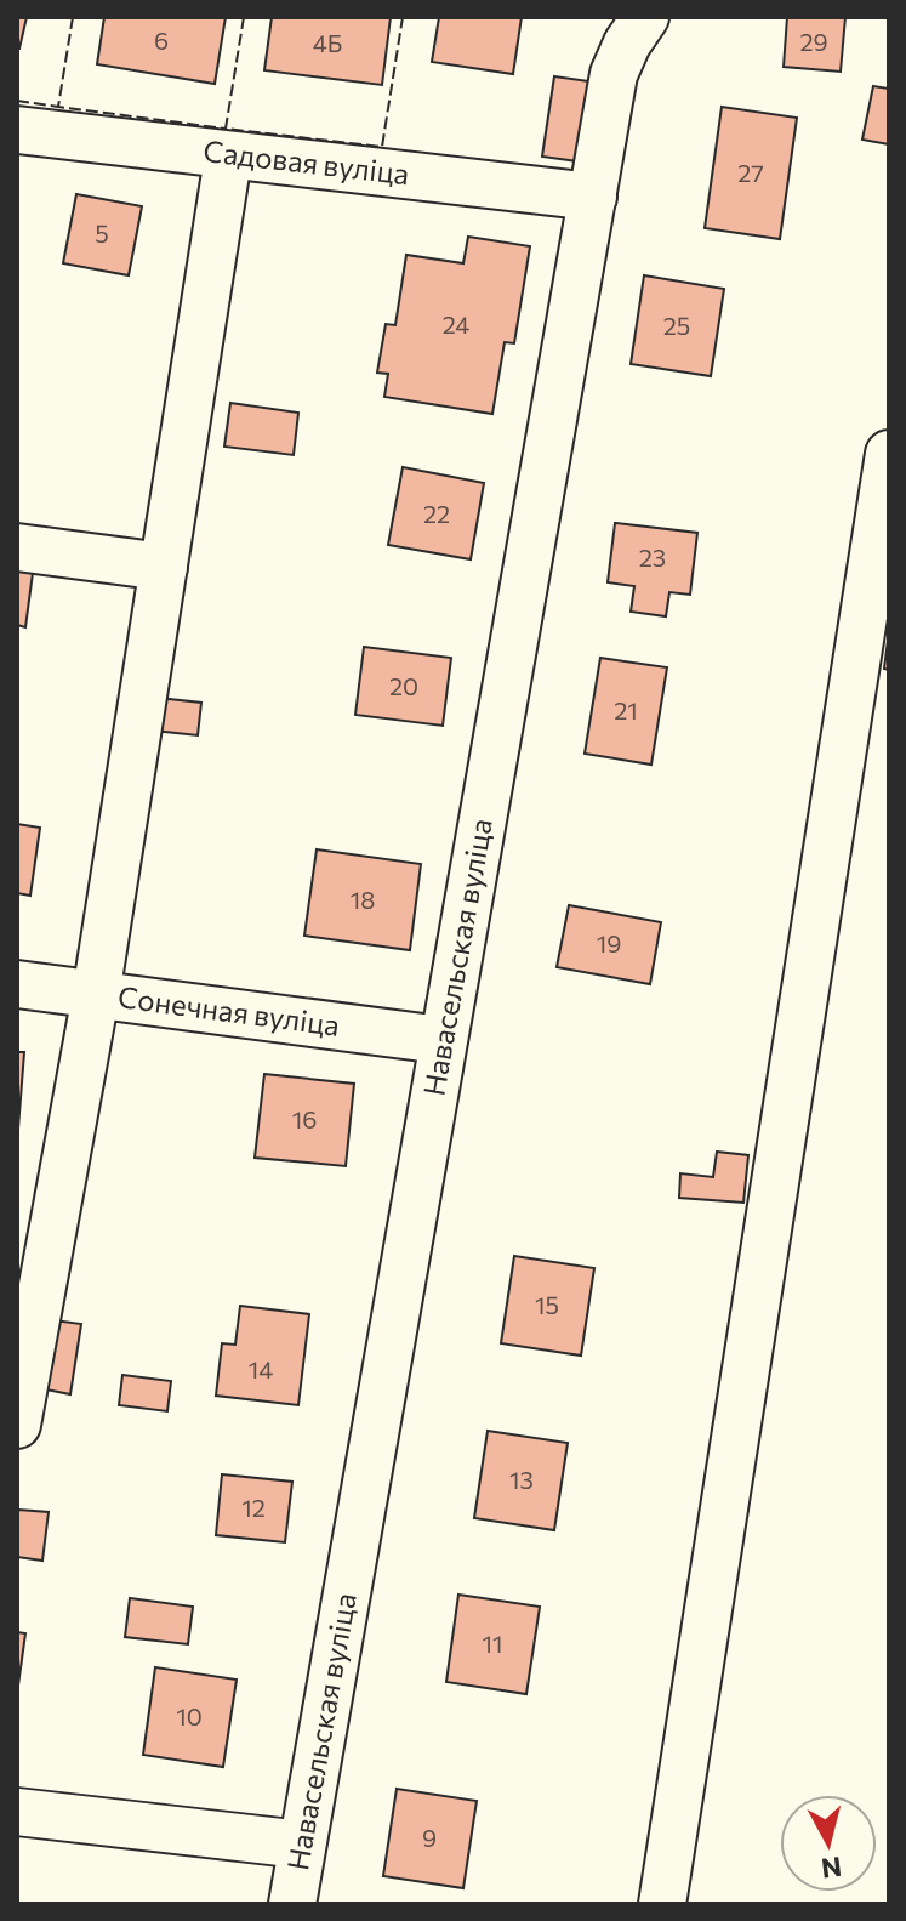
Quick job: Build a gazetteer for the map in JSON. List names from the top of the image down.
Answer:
{
  "streets": {
    "street": ["Садовая вуліца", "Навасельская вуліца", "Сонечная вуліца"]
  },
  "crossings": [
    ["Садовая вуліца", "Навасельская вуліца"],
    ["Навасельская вуліца", "Сонечная вуліца"]
  ],
  "house_numbers": [
    "6",
    "29",
    "4Б",
    "27",
    "5",
    "24",
    "25",
    "22",
    "23",
    "20",
    "21",
    "18",
    "19",
    "16",
    "15",
    "14",
    "13",
    "12",
    "11",
    "10",
    "9"
  ],
  "north": "bottom"
}
